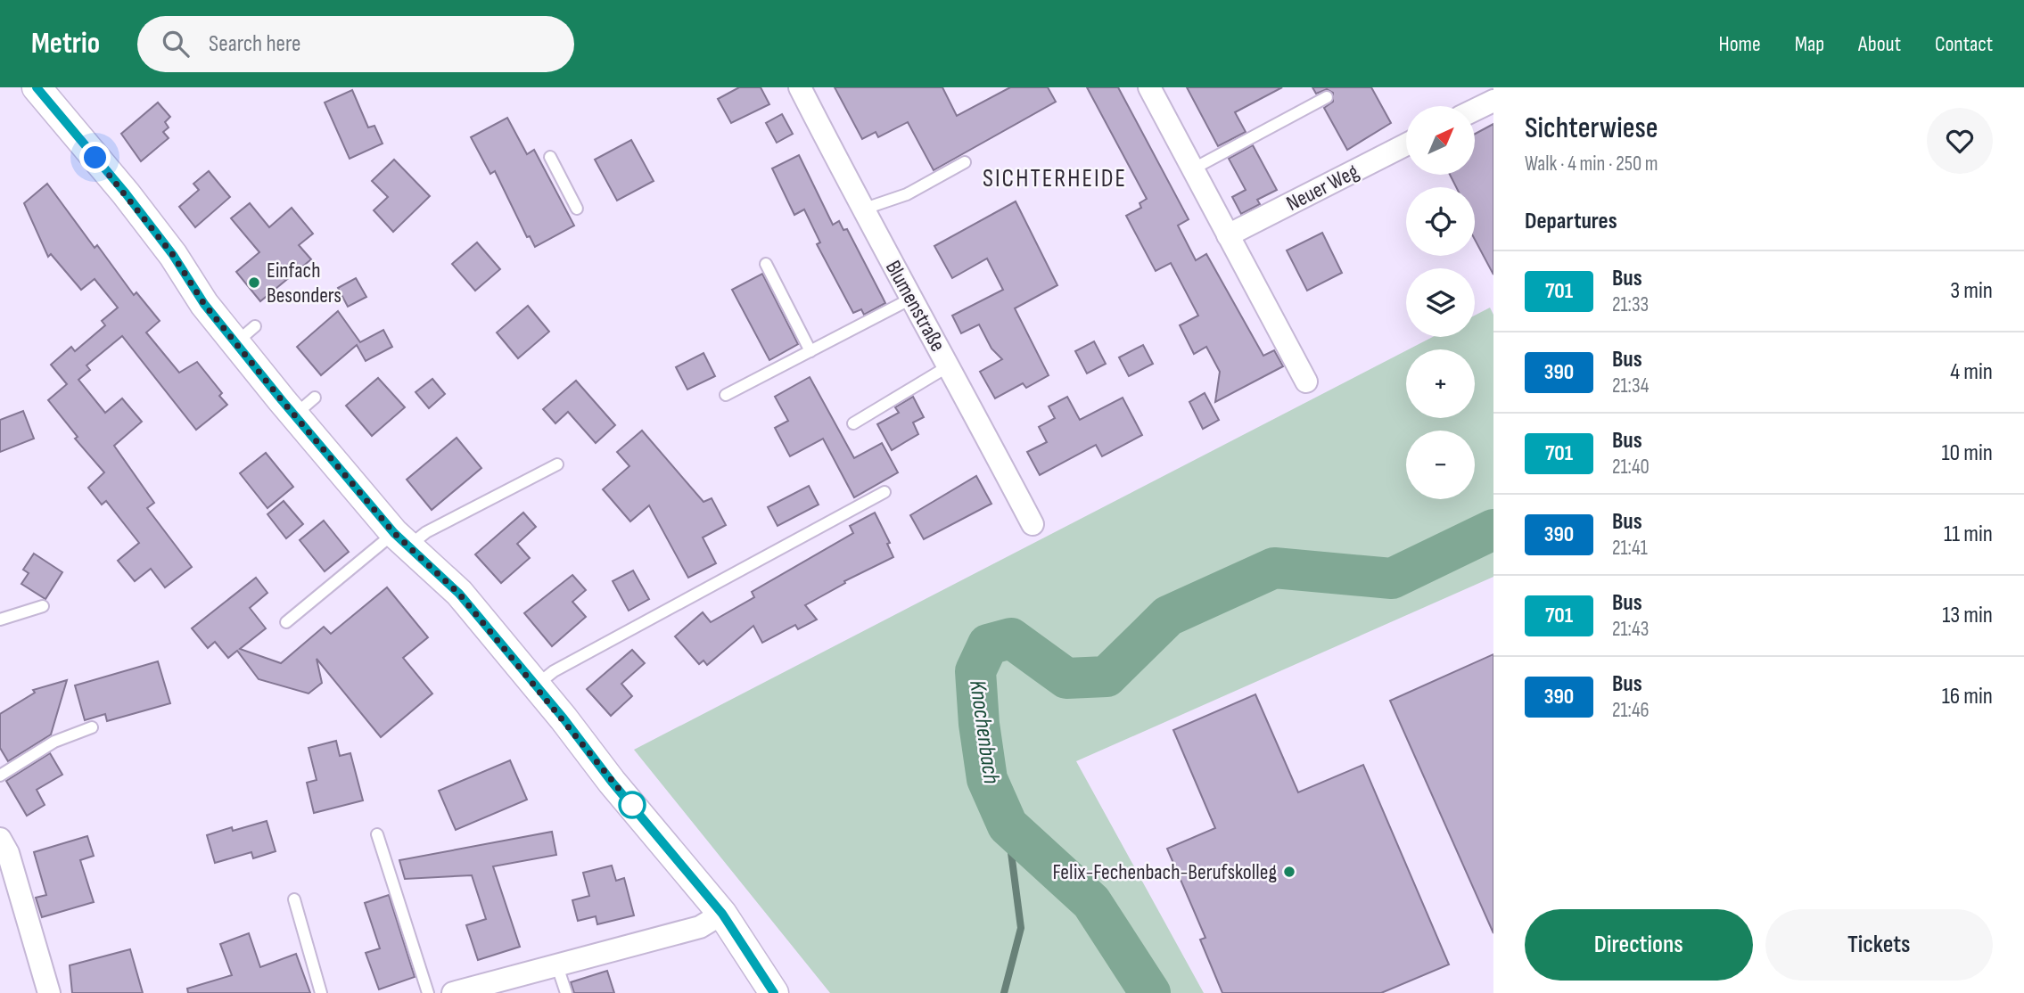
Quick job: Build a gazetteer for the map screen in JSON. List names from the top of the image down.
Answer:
{
  "streets": {
    "street": ["Neuer Weg", "Blumenstraße"]
  },
  "districts": ["SICHTERHEIDE"],
  "water": ["Knochenbach"],
  "places": ["Einfach Besonders", "Felix-Fechenbach-Berufskolleg"],
  "lines": ["bus line 701"],
  "north": "top right",
  "page": {
    "header": "Metrio",
    "search": "Search here",
    "nav": [
      "Home",
      "Map",
      "About",
      "Contact"
    ],
    "heading": [
      ["Sichterwiese", "Walk · 4 min · 250 m"],
      "Departures"
    ],
    "map_buttons": ["+", "−"],
    "list": [
      {
        "mark": "701",
        "name": "Bus",
        "note": "21:33",
        "value": "3 min"
      },
      {
        "mark": "390",
        "name": "Bus",
        "note": "21:34",
        "value": "4 min"
      },
      {
        "mark": "701",
        "name": "Bus",
        "note": "21:40",
        "value": "10 min"
      },
      {
        "mark": "390",
        "name": "Bus",
        "note": "21:41",
        "value": "11 min"
      },
      {
        "mark": "701",
        "name": "Bus",
        "note": "21:43",
        "value": "13 min"
      },
      {
        "mark": "390",
        "name": "Bus",
        "note": "21:46",
        "value": "16 min"
      }
    ],
    "buttons": ["Directions", "Tickets"]
  }
}
